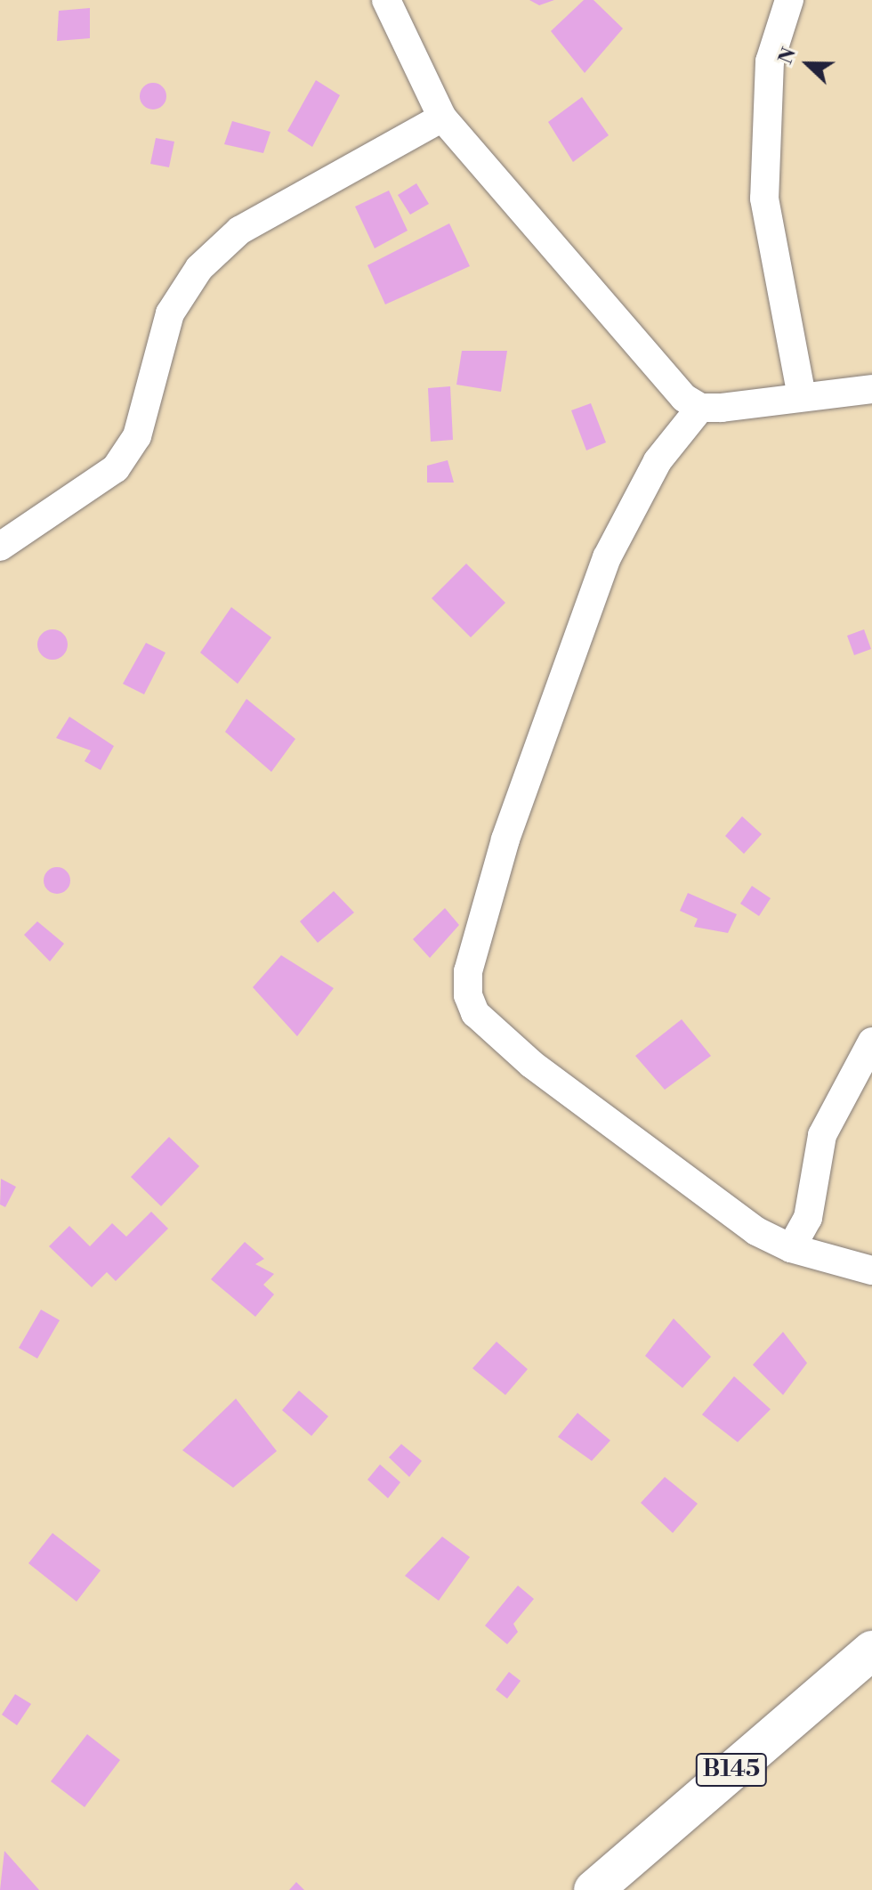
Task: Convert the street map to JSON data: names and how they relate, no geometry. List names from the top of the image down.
{
  "streets": {
    "main road": ["B145"]
  },
  "north": "left"
}
